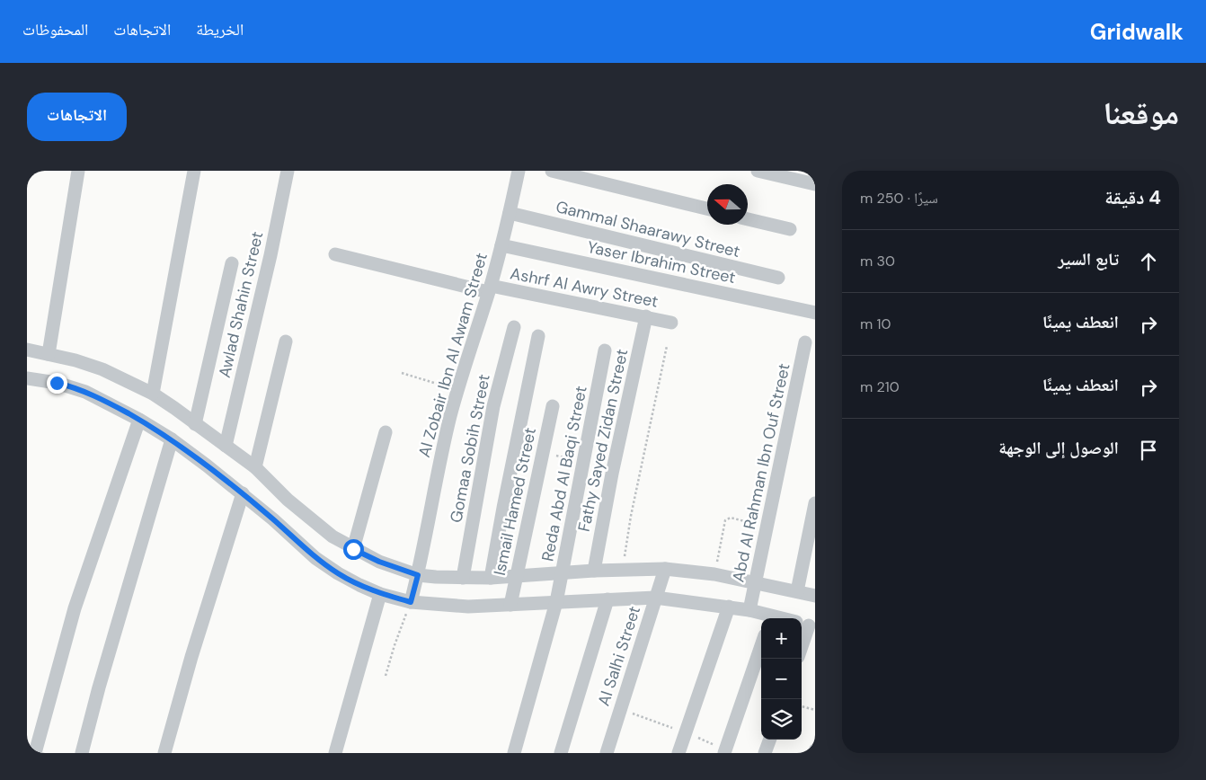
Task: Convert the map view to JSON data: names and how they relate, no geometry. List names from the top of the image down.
{
  "streets": {
    "street": [
      "Gammal Shaarawy Street",
      "Yaser Ibrahim Street",
      "Ashrf Al Awry Street",
      "Awlad Shahin Street",
      "Al Zobair Ibn Al Awam Street",
      "Fathy Sayed Zidan Street",
      "Gomaa Sobih Street",
      "Abd Al Rahman Ibn Ouf Street",
      "Reda Abd Al Baqi Street",
      "Ismail Hamed Street",
      "Al Salhi Street"
    ]
  },
  "crossings": [
    ["Gammal Shaarawy Street", "Al Zobair Ibn Al Awam Street"],
    ["Yaser Ibrahim Street", "Al Zobair Ibn Al Awam Street"],
    ["Ashrf Al Awry Street", "Al Zobair Ibn Al Awam Street"],
    ["Ashrf Al Awry Street", "Fathy Sayed Zidan Street"]
  ],
  "north": "left",
  "page": {
    "header": "Gridwalk",
    "nav": ["الخريطة", "الاتجاهات", "المحفوظات"],
    "title": "موقعنا",
    "buttons": "الاتجاهات",
    "heading": ["4 دقيقة", "سيرًا · 250 m"],
    "list": [
      ["تابع السير", "30 m"],
      ["انعطف يمينًا", "10 m"],
      ["انعطف يمينًا", "210 m"],
      "الوصول إلى الوجهة"
    ],
    "map_buttons": ["+", "−"]
  }
}
